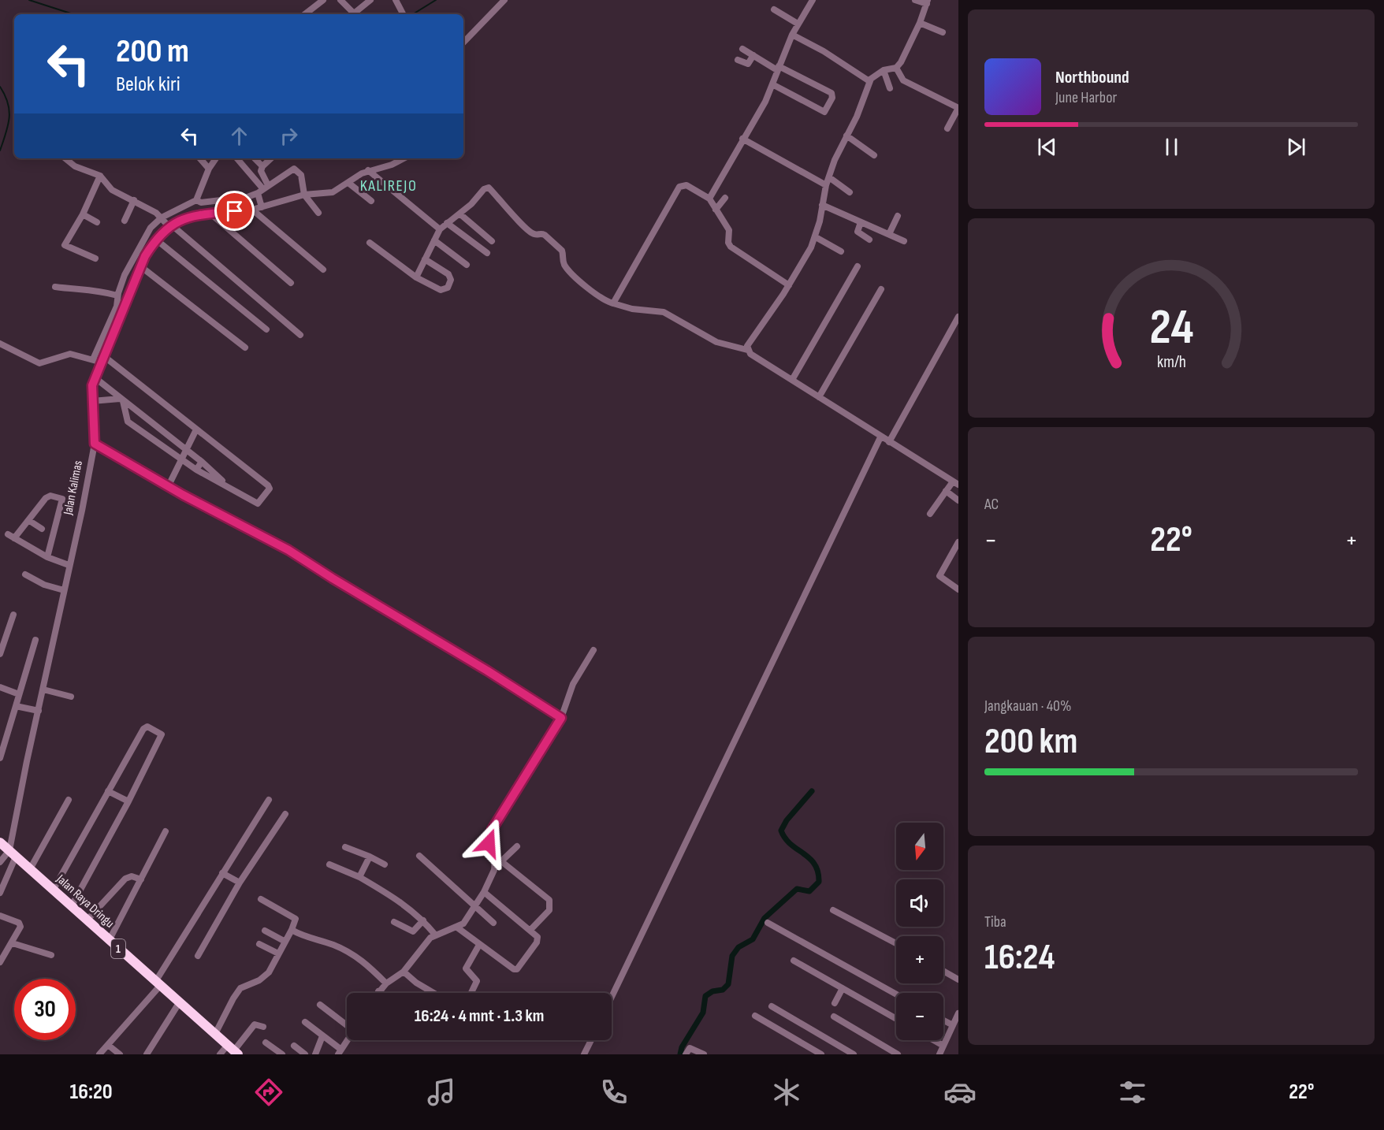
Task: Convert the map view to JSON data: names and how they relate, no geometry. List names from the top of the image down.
{
  "streets": {
    "highway": ["Jalan Raya Dringu", "1"],
    "street": ["Jalan Kalimas"]
  },
  "crossings": [
    ["Jalan Kalimas", "Jalan Raya Dringu"]
  ],
  "districts": ["KALIREJO"],
  "north": "bottom",
  "page": {
    "turn": ["200 m", "Belok kiri"],
    "song": ["Northbound", "June Harbor"],
    "tile": [
      "AC",
      ["Jangkauan · 40%", "200 km"],
      ["Tiba", "16:24"]
    ],
    "heat": ["−", "22°", "+"],
    "map_buttons": ["+", "−"],
    "limit": "30",
    "trip": "16:24 · 4 mnt · 1.3 km",
    "tabs": ["16:20", "22°"],
    "gauge": ["24", "km/h"]
  }
}
